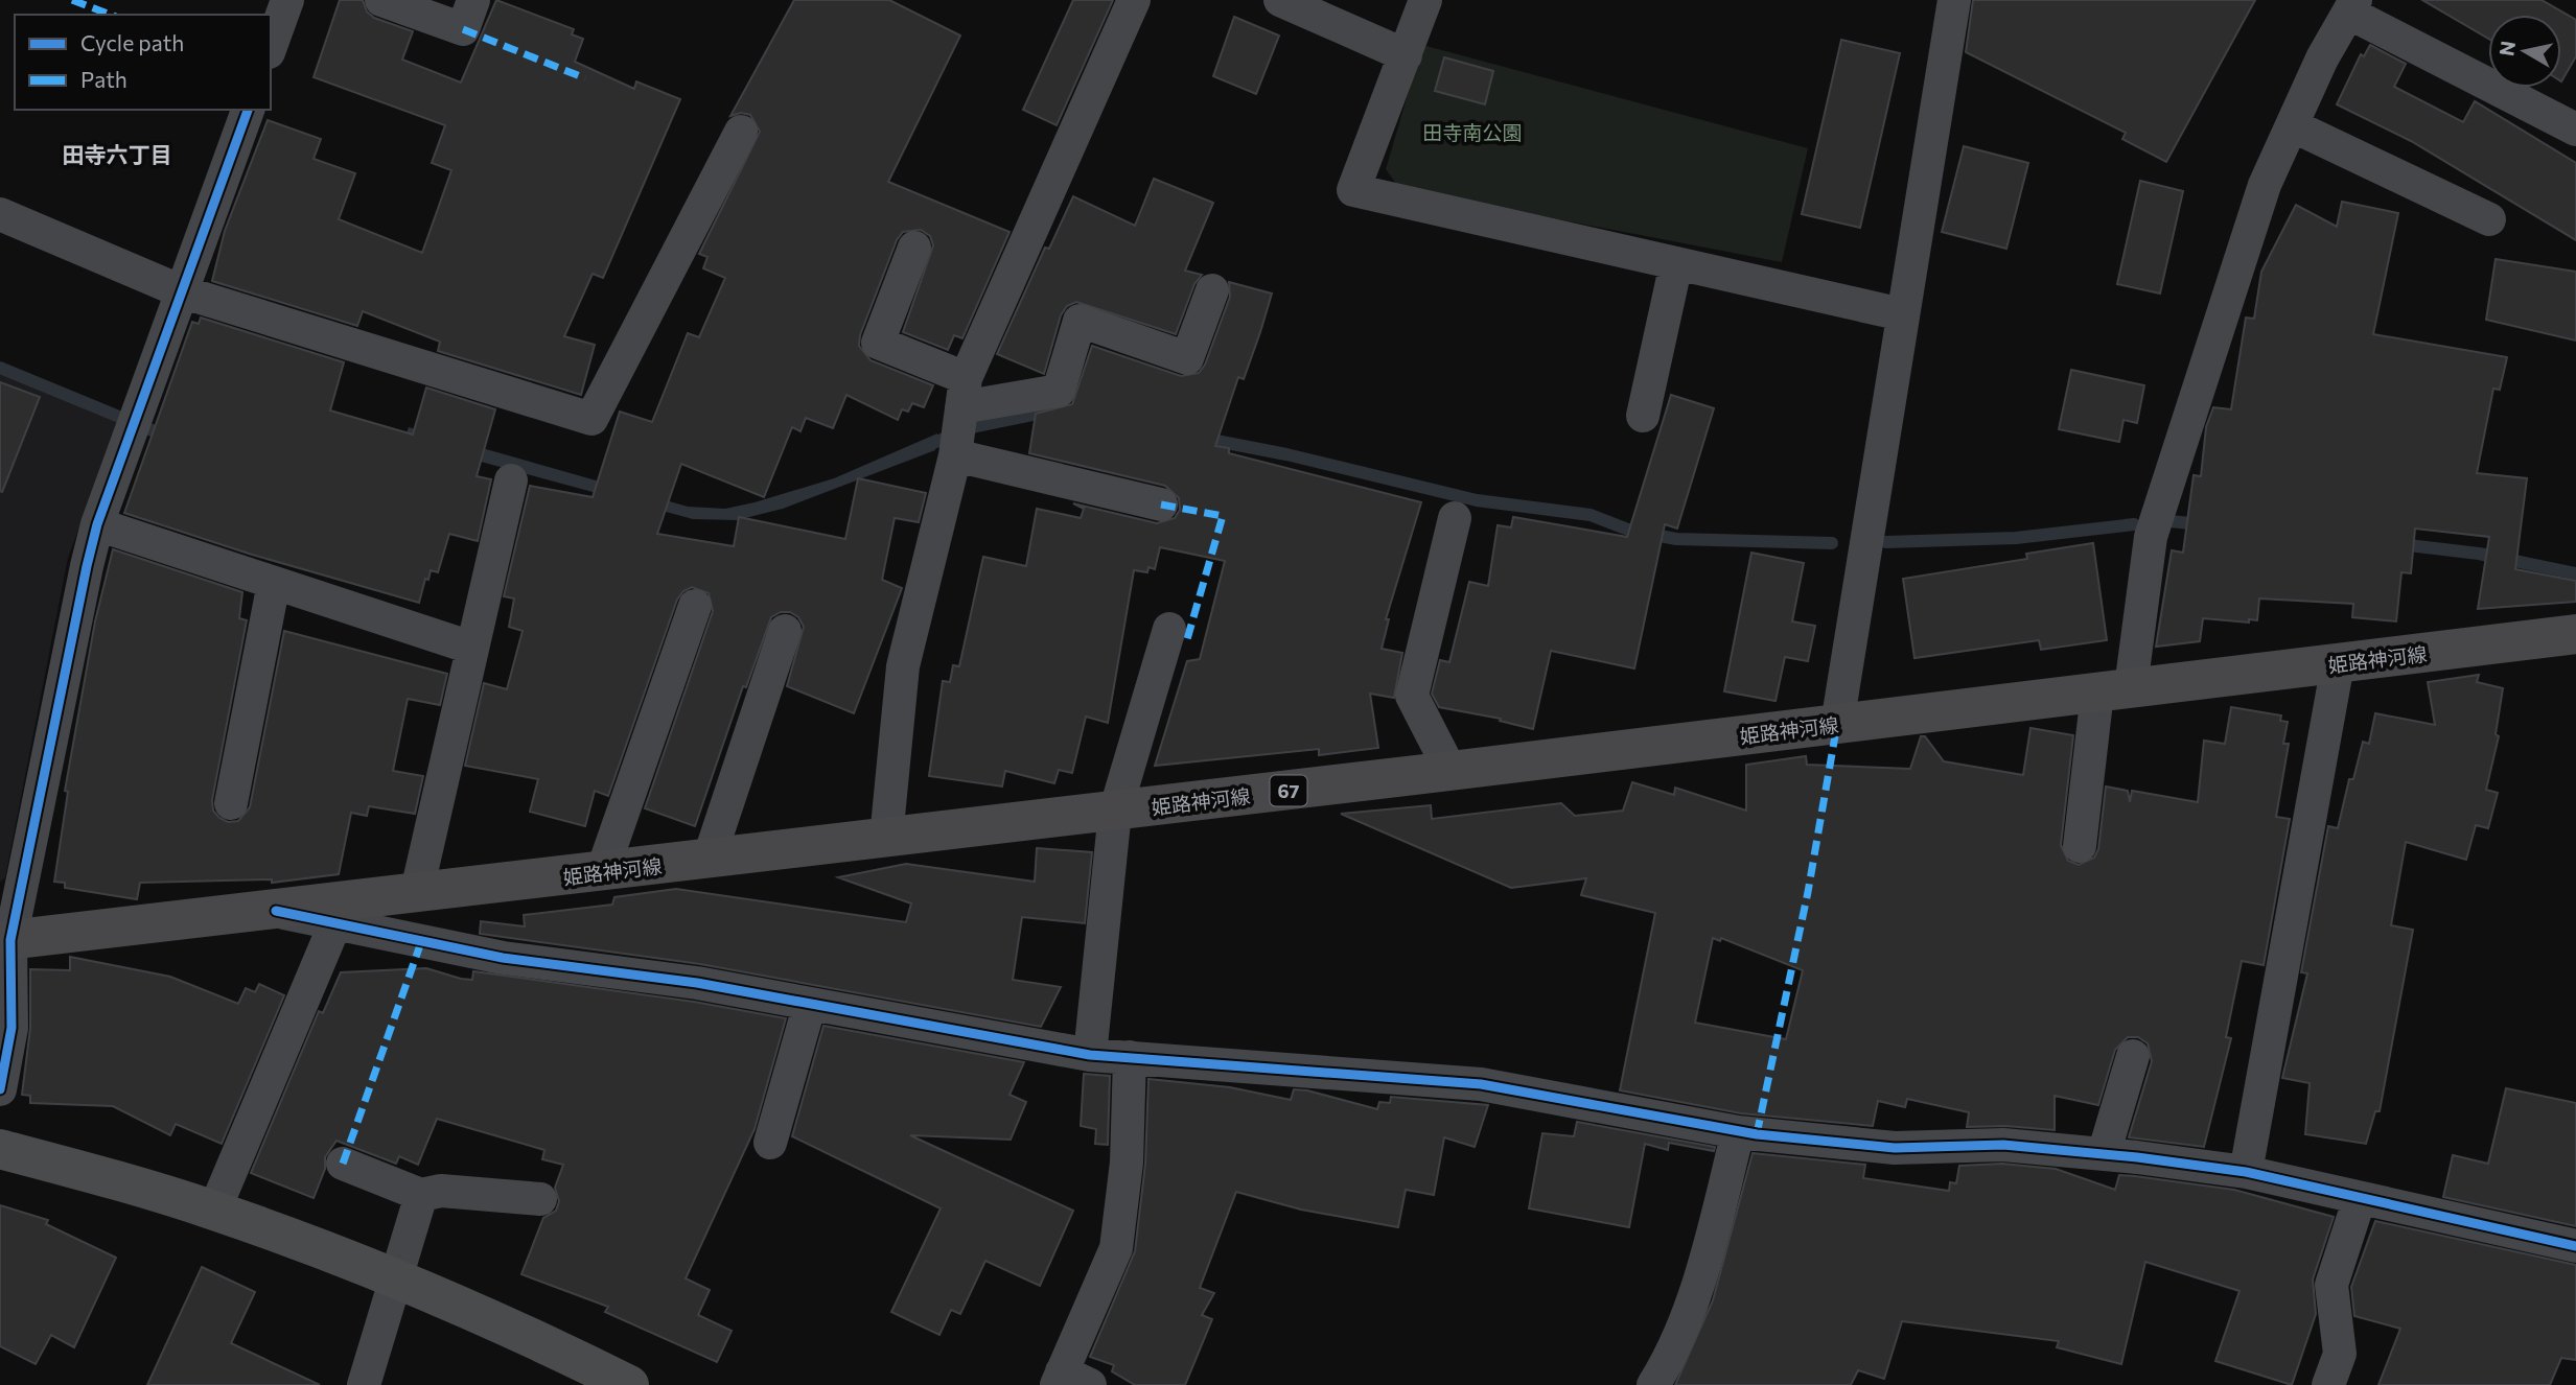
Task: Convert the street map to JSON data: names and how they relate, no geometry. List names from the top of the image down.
{
  "streets": {
    "main road": ["姫路神河線", "67"]
  },
  "districts": ["田寺六丁目"],
  "parks": ["田寺南公園"],
  "legend": ["Cycle path", "Path"],
  "north": "left"
}
